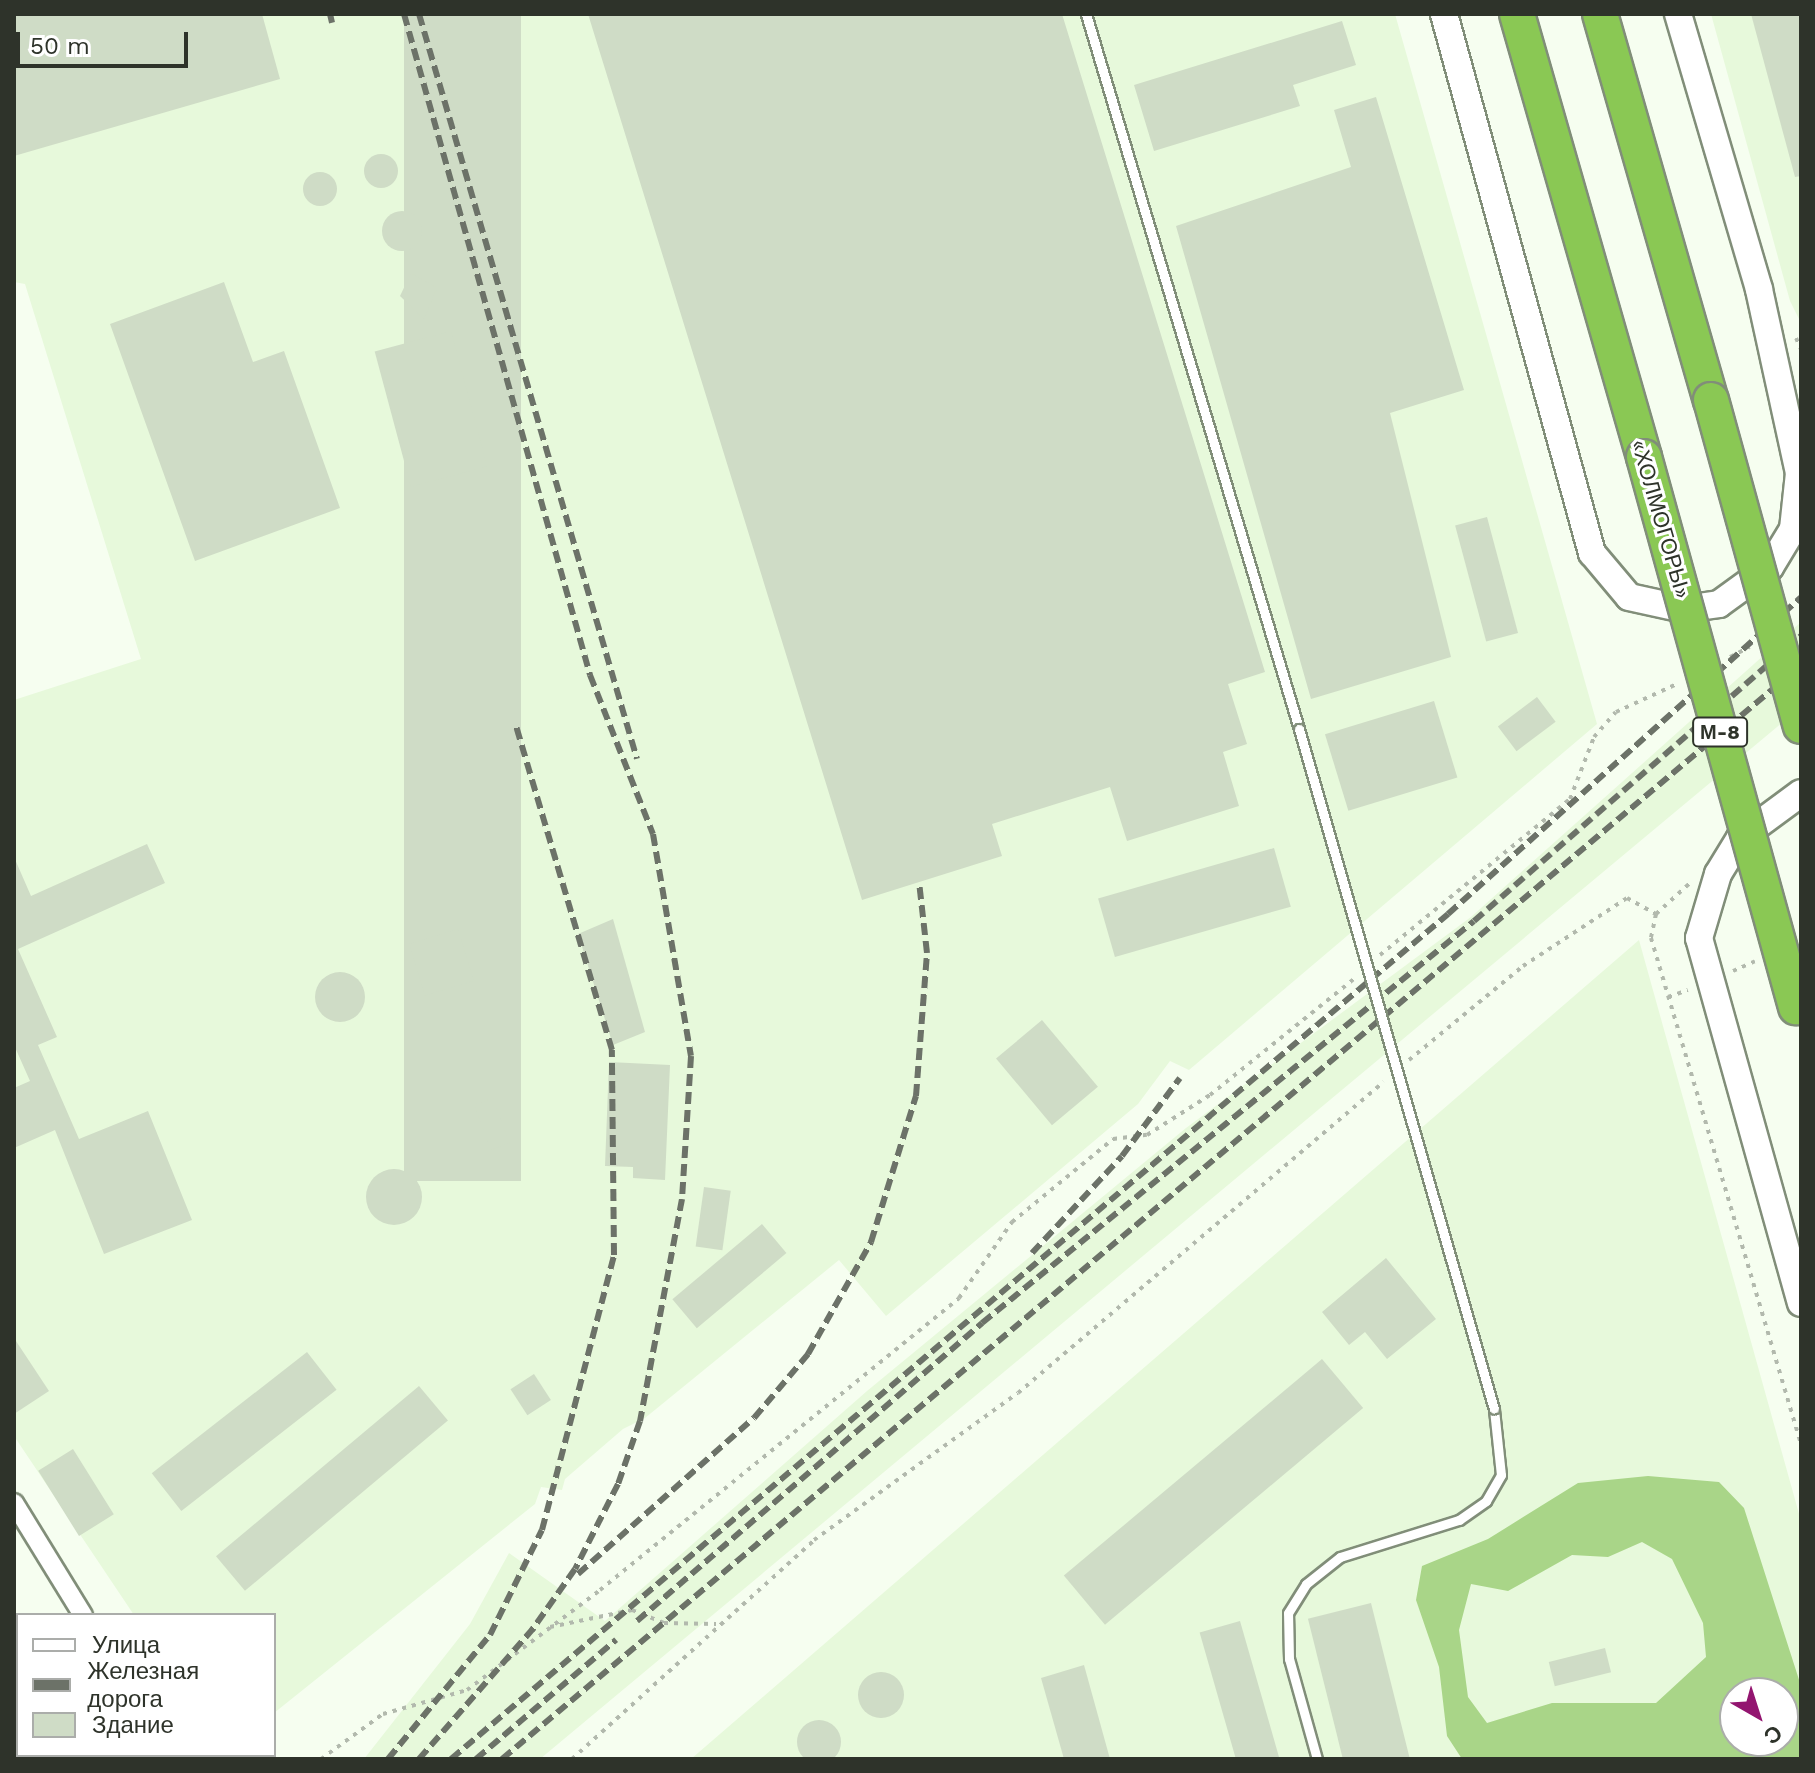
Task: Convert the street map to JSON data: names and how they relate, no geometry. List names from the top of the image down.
{
  "streets": {
    "highway": ["«ХОЛМОГОРЫ»", "М-8"]
  },
  "legend": ["Улица", "Железная дорога", "Здание"],
  "scale_bar": "50 m",
  "north": "bottom right"
}
